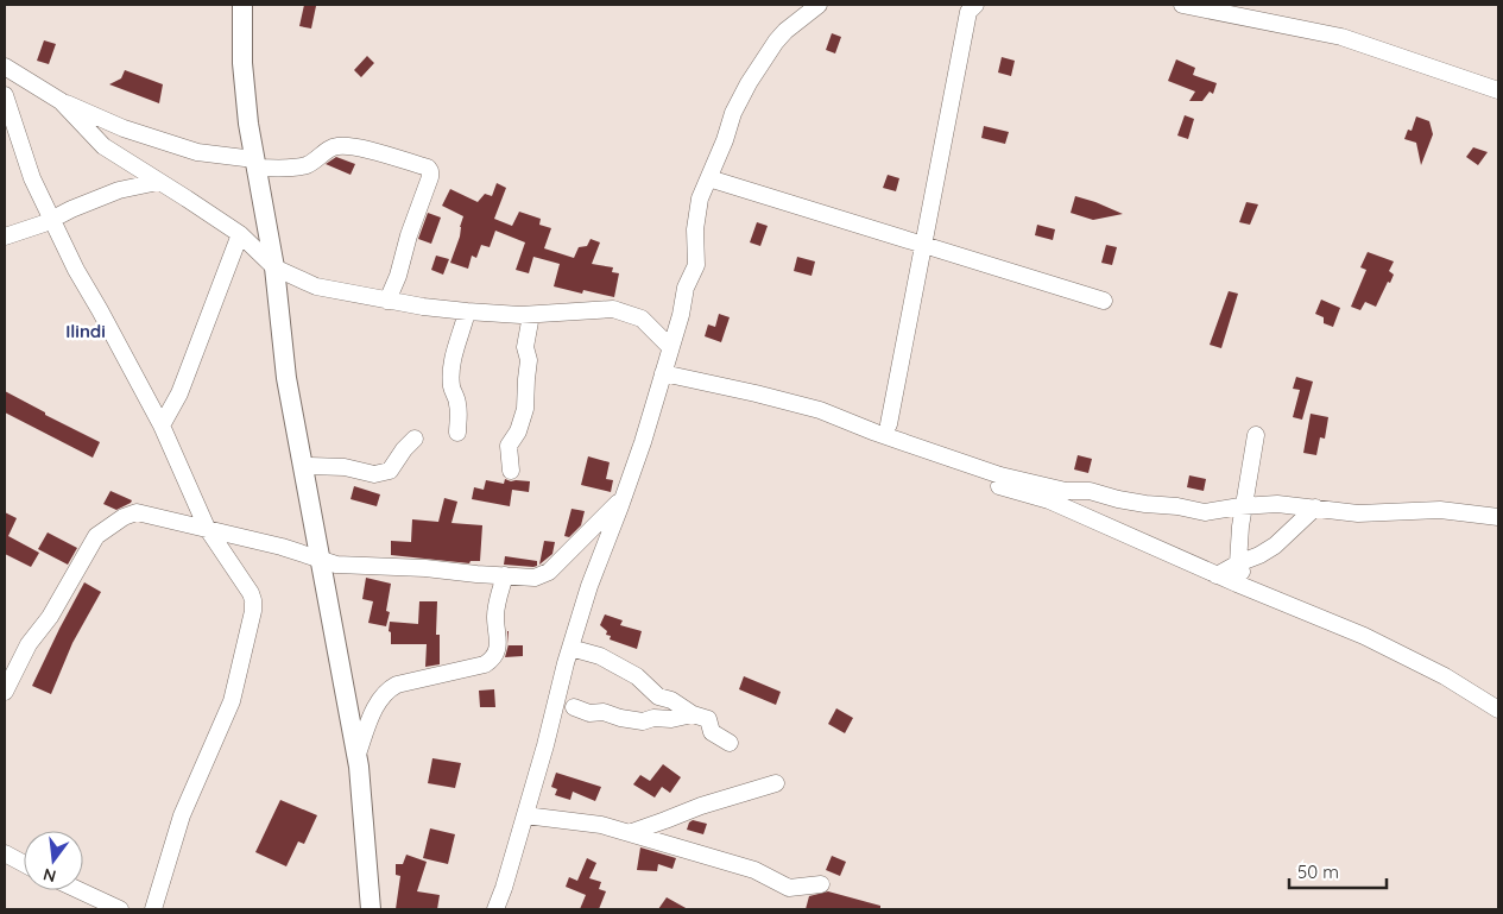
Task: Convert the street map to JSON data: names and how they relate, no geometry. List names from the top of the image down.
{
  "districts": ["Ilindi"],
  "scale_bar": "50 m",
  "north": "bottom"
}
